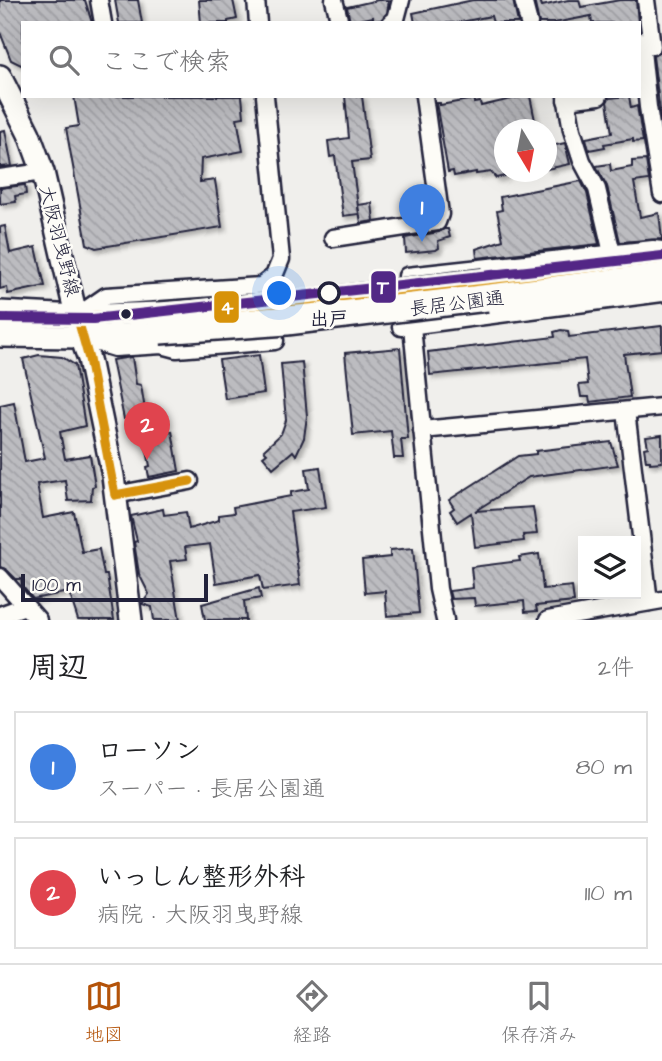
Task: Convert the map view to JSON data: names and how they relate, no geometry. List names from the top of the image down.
{
  "streets": {
    "main road": ["大阪羽曳野線", "長居公園通"]
  },
  "crossings": [
    ["大阪羽曳野線", "長居公園通"]
  ],
  "places": ["出戸"],
  "lines": ["transit line T", "transit line 4"],
  "scale_bar": "100 m",
  "north": "bottom",
  "page": {
    "search": "ここで検索",
    "pins": ["1", "2"],
    "scale": "100 m",
    "heading": ["周辺", "2件"],
    "list": [
      {
        "mark": "1",
        "name": "ローソン",
        "note": "スーパー · 長居公園通",
        "value": "80 m"
      },
      {
        "mark": "2",
        "name": "いっしん整形外科",
        "note": "病院 · 大阪羽曳野線",
        "value": "110 m"
      }
    ],
    "nav": ["地図", "経路", "保存済み"]
  }
}
